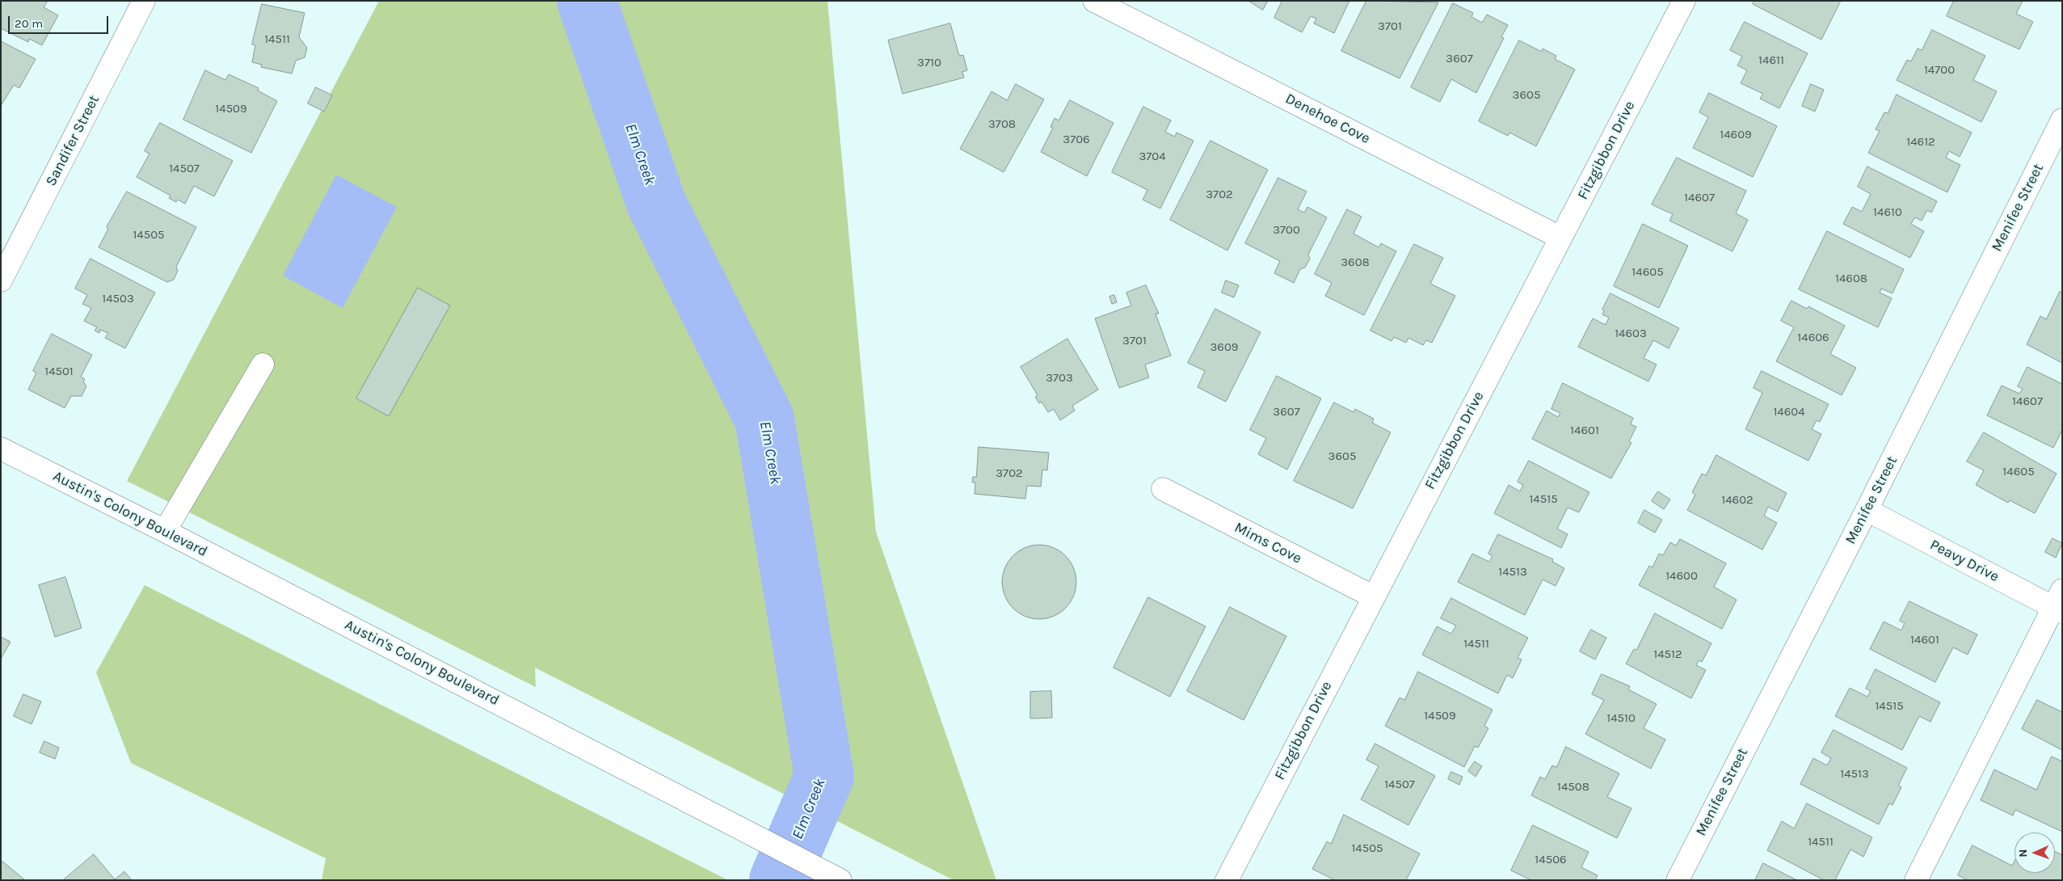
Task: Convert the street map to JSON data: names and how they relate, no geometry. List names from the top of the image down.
{
  "streets": {
    "street": [
      "Denehoe Cove",
      "Sandifer Street",
      "Fitzgibbon Drive",
      "Menifee Street",
      "Austin's Colony Boulevard",
      "Mims Cove",
      "Peavy Drive"
    ]
  },
  "crossings": [
    ["Denehoe Cove", "Fitzgibbon Drive"],
    ["Fitzgibbon Drive", "Mims Cove"],
    ["Menifee Street", "Peavy Drive"]
  ],
  "water": ["Elm Creek"],
  "house_numbers": [
    "3701",
    "14511",
    "3607",
    "14611",
    "3710",
    "14700",
    "3605",
    "14509",
    "3708",
    "14609",
    "3706",
    "14612",
    "3704",
    "14507",
    "3702",
    "14607",
    "14610",
    "3700",
    "14505",
    "3608",
    "14605",
    "14608",
    "14503",
    "14603",
    "14606",
    "3701",
    "3609",
    "14501",
    "3703",
    "14607",
    "3607",
    "14604",
    "14601",
    "3605",
    "14605",
    "3702",
    "14515",
    "14602",
    "14513",
    "14600",
    "14601",
    "14511",
    "14512",
    "14515",
    "14509",
    "14510",
    "14513",
    "14507",
    "14508",
    "14511",
    "14505",
    "14506"
  ],
  "scale_bar": "20 m",
  "north": "left"
}
